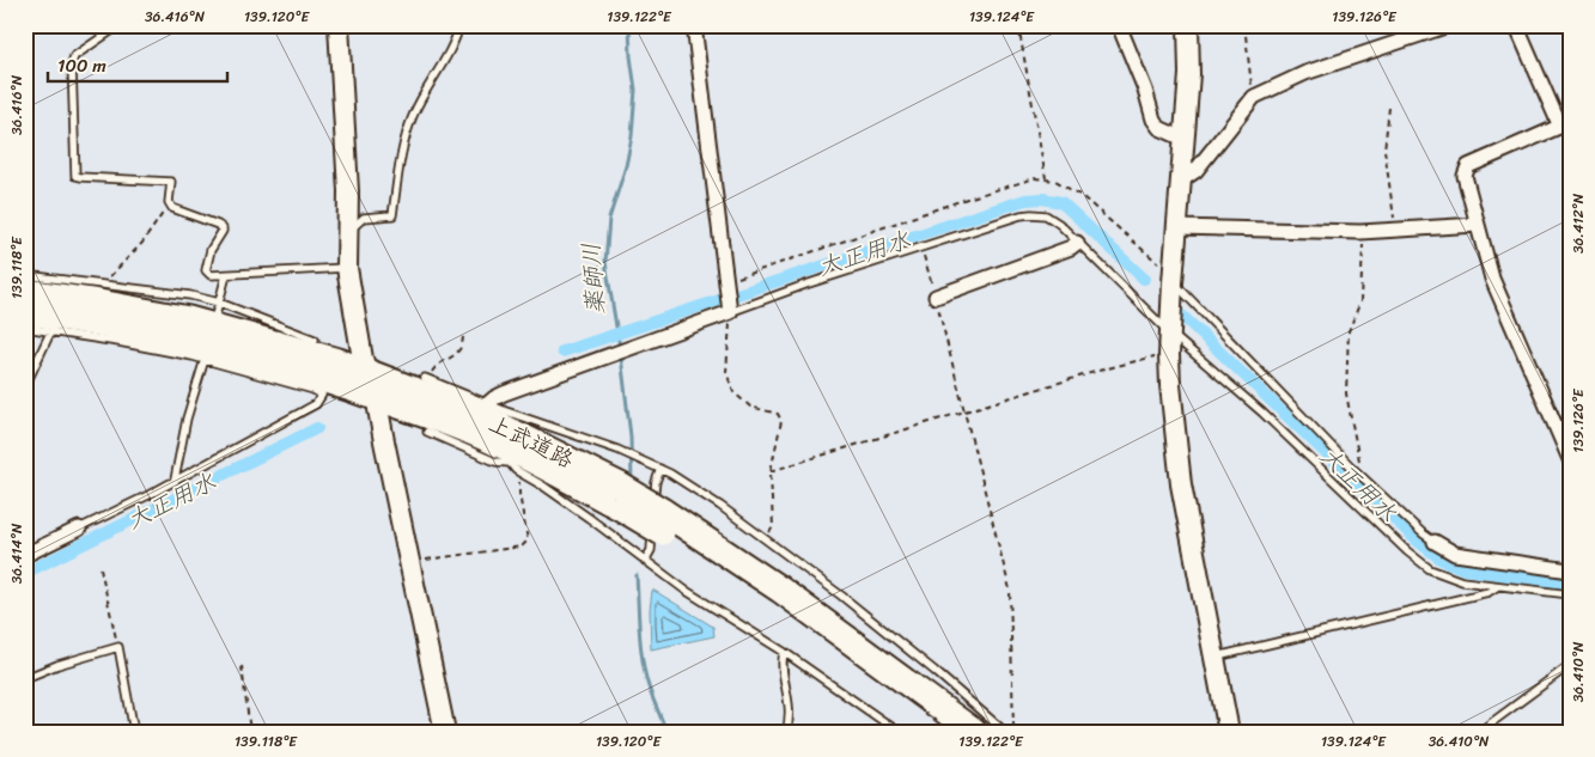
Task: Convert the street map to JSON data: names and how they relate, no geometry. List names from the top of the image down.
{
  "streets": {
    "highway": ["上武道路"]
  },
  "water": ["大正用水", "薬師川"],
  "scale_bar": "100 m",
  "coordinates": [
    "36.416°N",
    "139.120°E",
    "139.122°E",
    "139.124°E",
    "139.126°E",
    "36.412°N",
    "139.118°E",
    "36.414°N",
    "36.410°N"
  ]
}
